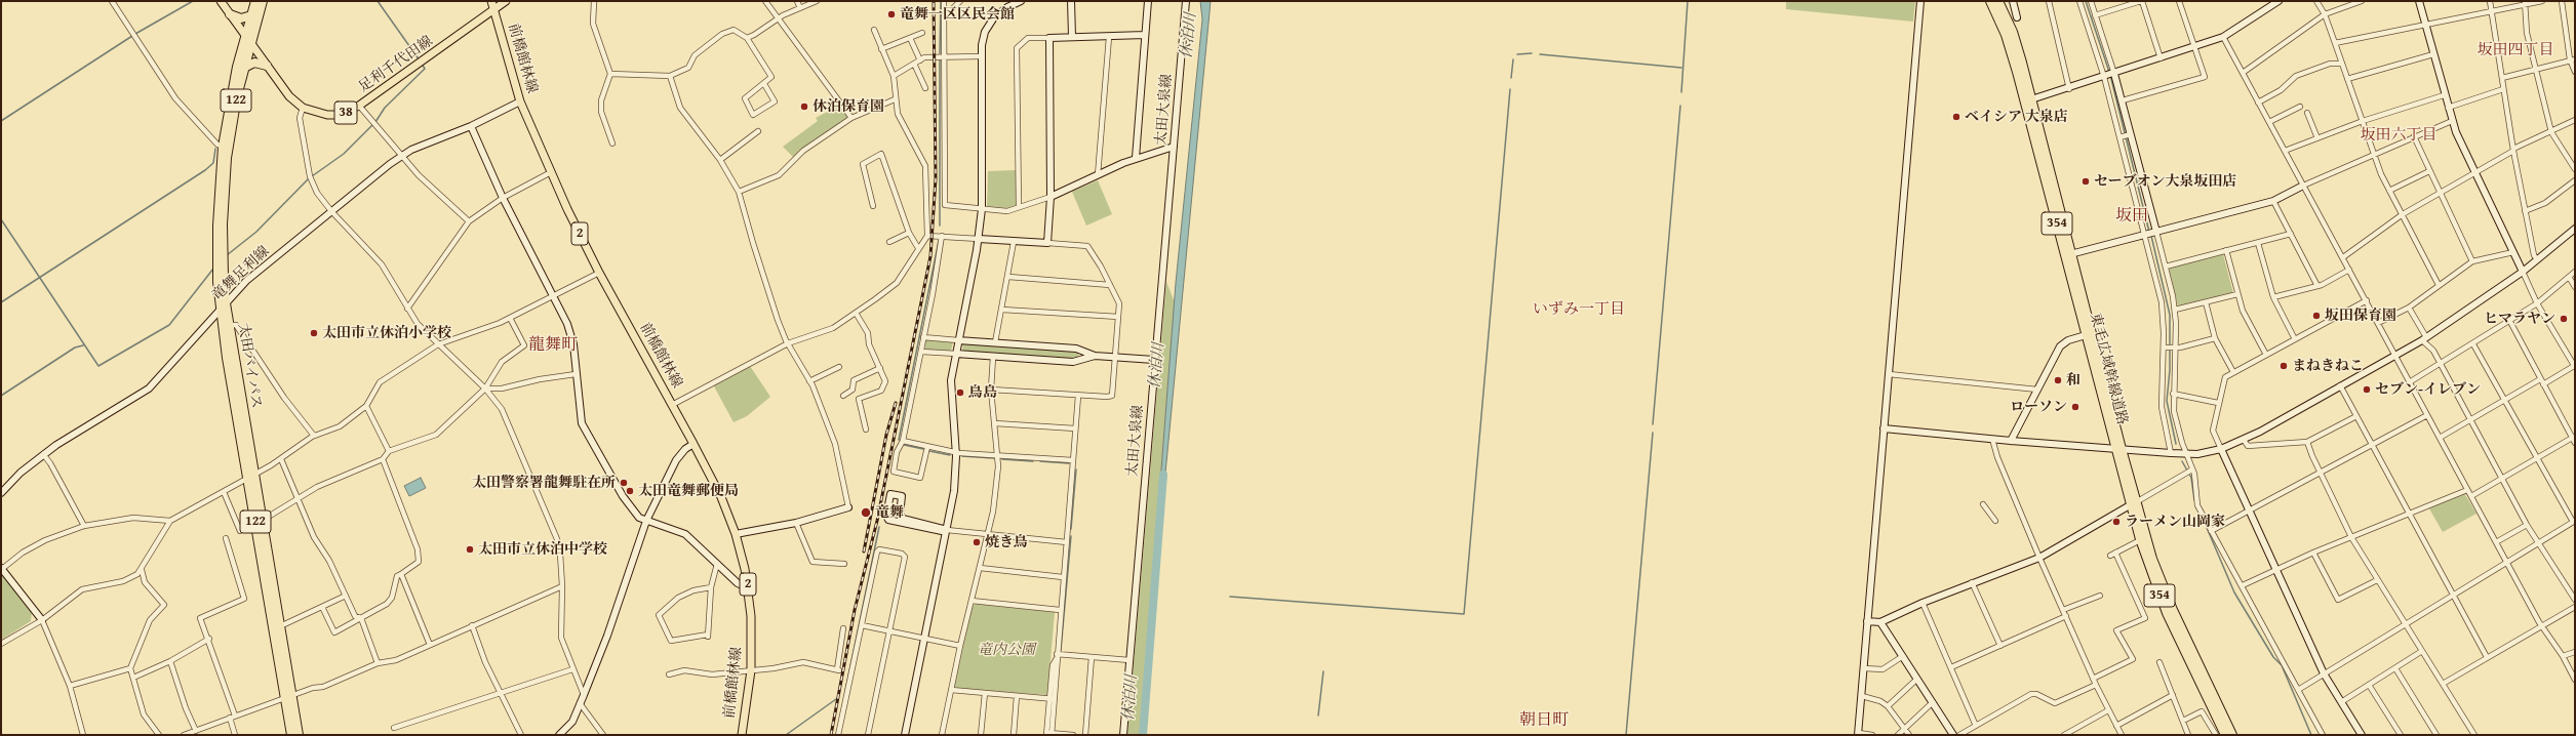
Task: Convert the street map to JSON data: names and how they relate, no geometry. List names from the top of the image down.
{
  "streets": {
    "highway": [
      "122",
      "354",
      "太田バイパス",
      "東毛広域幹線道路"
    ],
    "main road": [
      "前橋館林線",
      "足利千代田線",
      "38",
      "2"
    ],
    "street": ["太田大泉線", "竜舞足利線"]
  },
  "crossings": [
    ["前橋館林線", "足利千代田線"],
    ["前橋館林線", "竜舞足利線"],
    ["足利千代田線", "太田バイパス"],
    ["竜舞足利線", "太田バイパス"]
  ],
  "districts": [
    "坂田四丁目",
    "坂田六丁目",
    "坂田",
    "いずみ一丁目",
    "龍舞町",
    "朝日町"
  ],
  "water": ["休泊川"],
  "parks": ["竜内公園"],
  "places": [
    "竜舞一区区民会館",
    "休泊保育園",
    "ベイシア 大泉店",
    "セーブオン大泉坂田店",
    "坂田保育園",
    "ヒマラヤン",
    "太田市立休泊小学校",
    "まねきねこ",
    "和",
    "セブン-イレブン",
    "鳥島",
    "ローソン",
    "太田警察署龍舞駐在所",
    "太田竜舞郵便局",
    "竜舞",
    "ラーメン山岡家",
    "焼き鳥",
    "太田市立休泊中学校"
  ]
}
